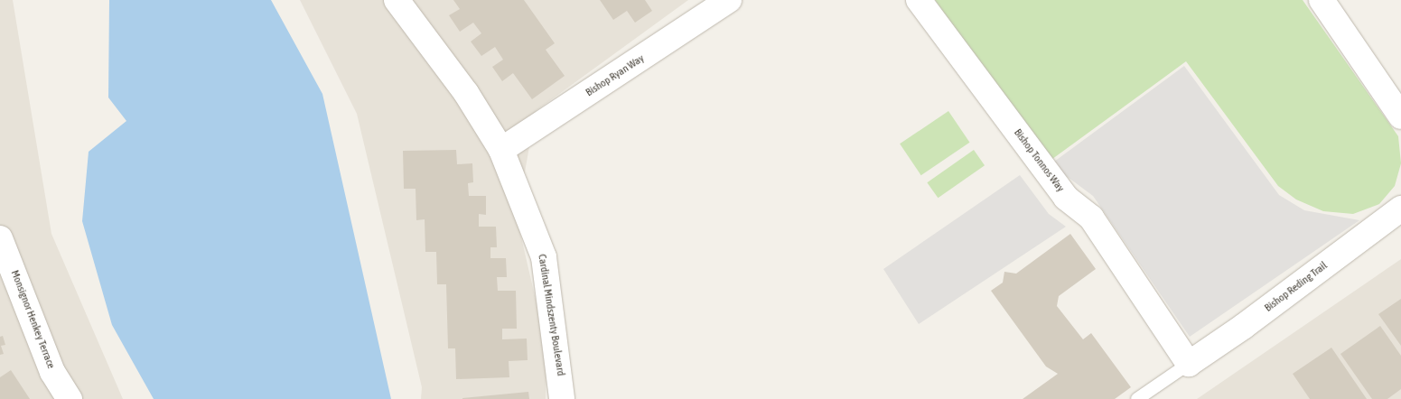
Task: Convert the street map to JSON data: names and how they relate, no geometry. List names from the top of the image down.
{
  "streets": {
    "street": [
      "Bishop Ryan Way",
      "Bishop Tonnos Way",
      "Bishop Reding Trail",
      "Cardinal Mindszenty Boulevard",
      "Monsignor Henkey Terrace"
    ]
  },
  "crossings": [
    ["Bishop Ryan Way", "Cardinal Mindszenty Boulevard"],
    ["Bishop Tonnos Way", "Bishop Reding Trail"]
  ]
}
